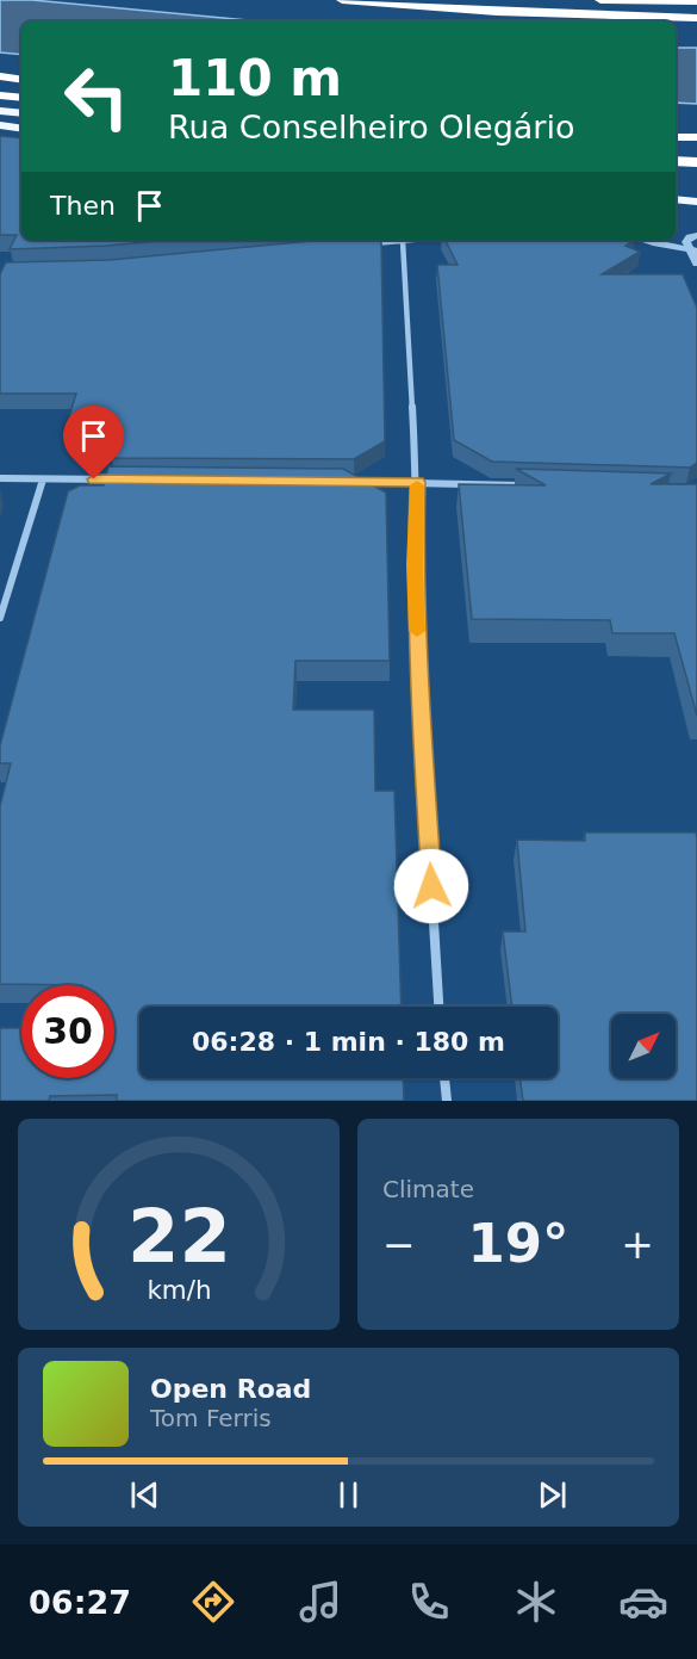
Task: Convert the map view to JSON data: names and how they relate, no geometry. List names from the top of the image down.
{
  "north": "top right",
  "page": {
    "turn": ["110 m", "Rua Conselheiro Olegário"],
    "then": "Then",
    "limit": "30",
    "trip": "06:28 · 1 min · 180 m",
    "tile": "Climate",
    "heat": ["−", "19°", "+"],
    "song": ["Open Road", "Tom Ferris"],
    "tabs": "06:27",
    "gauge": ["22", "km/h"]
  }
}
